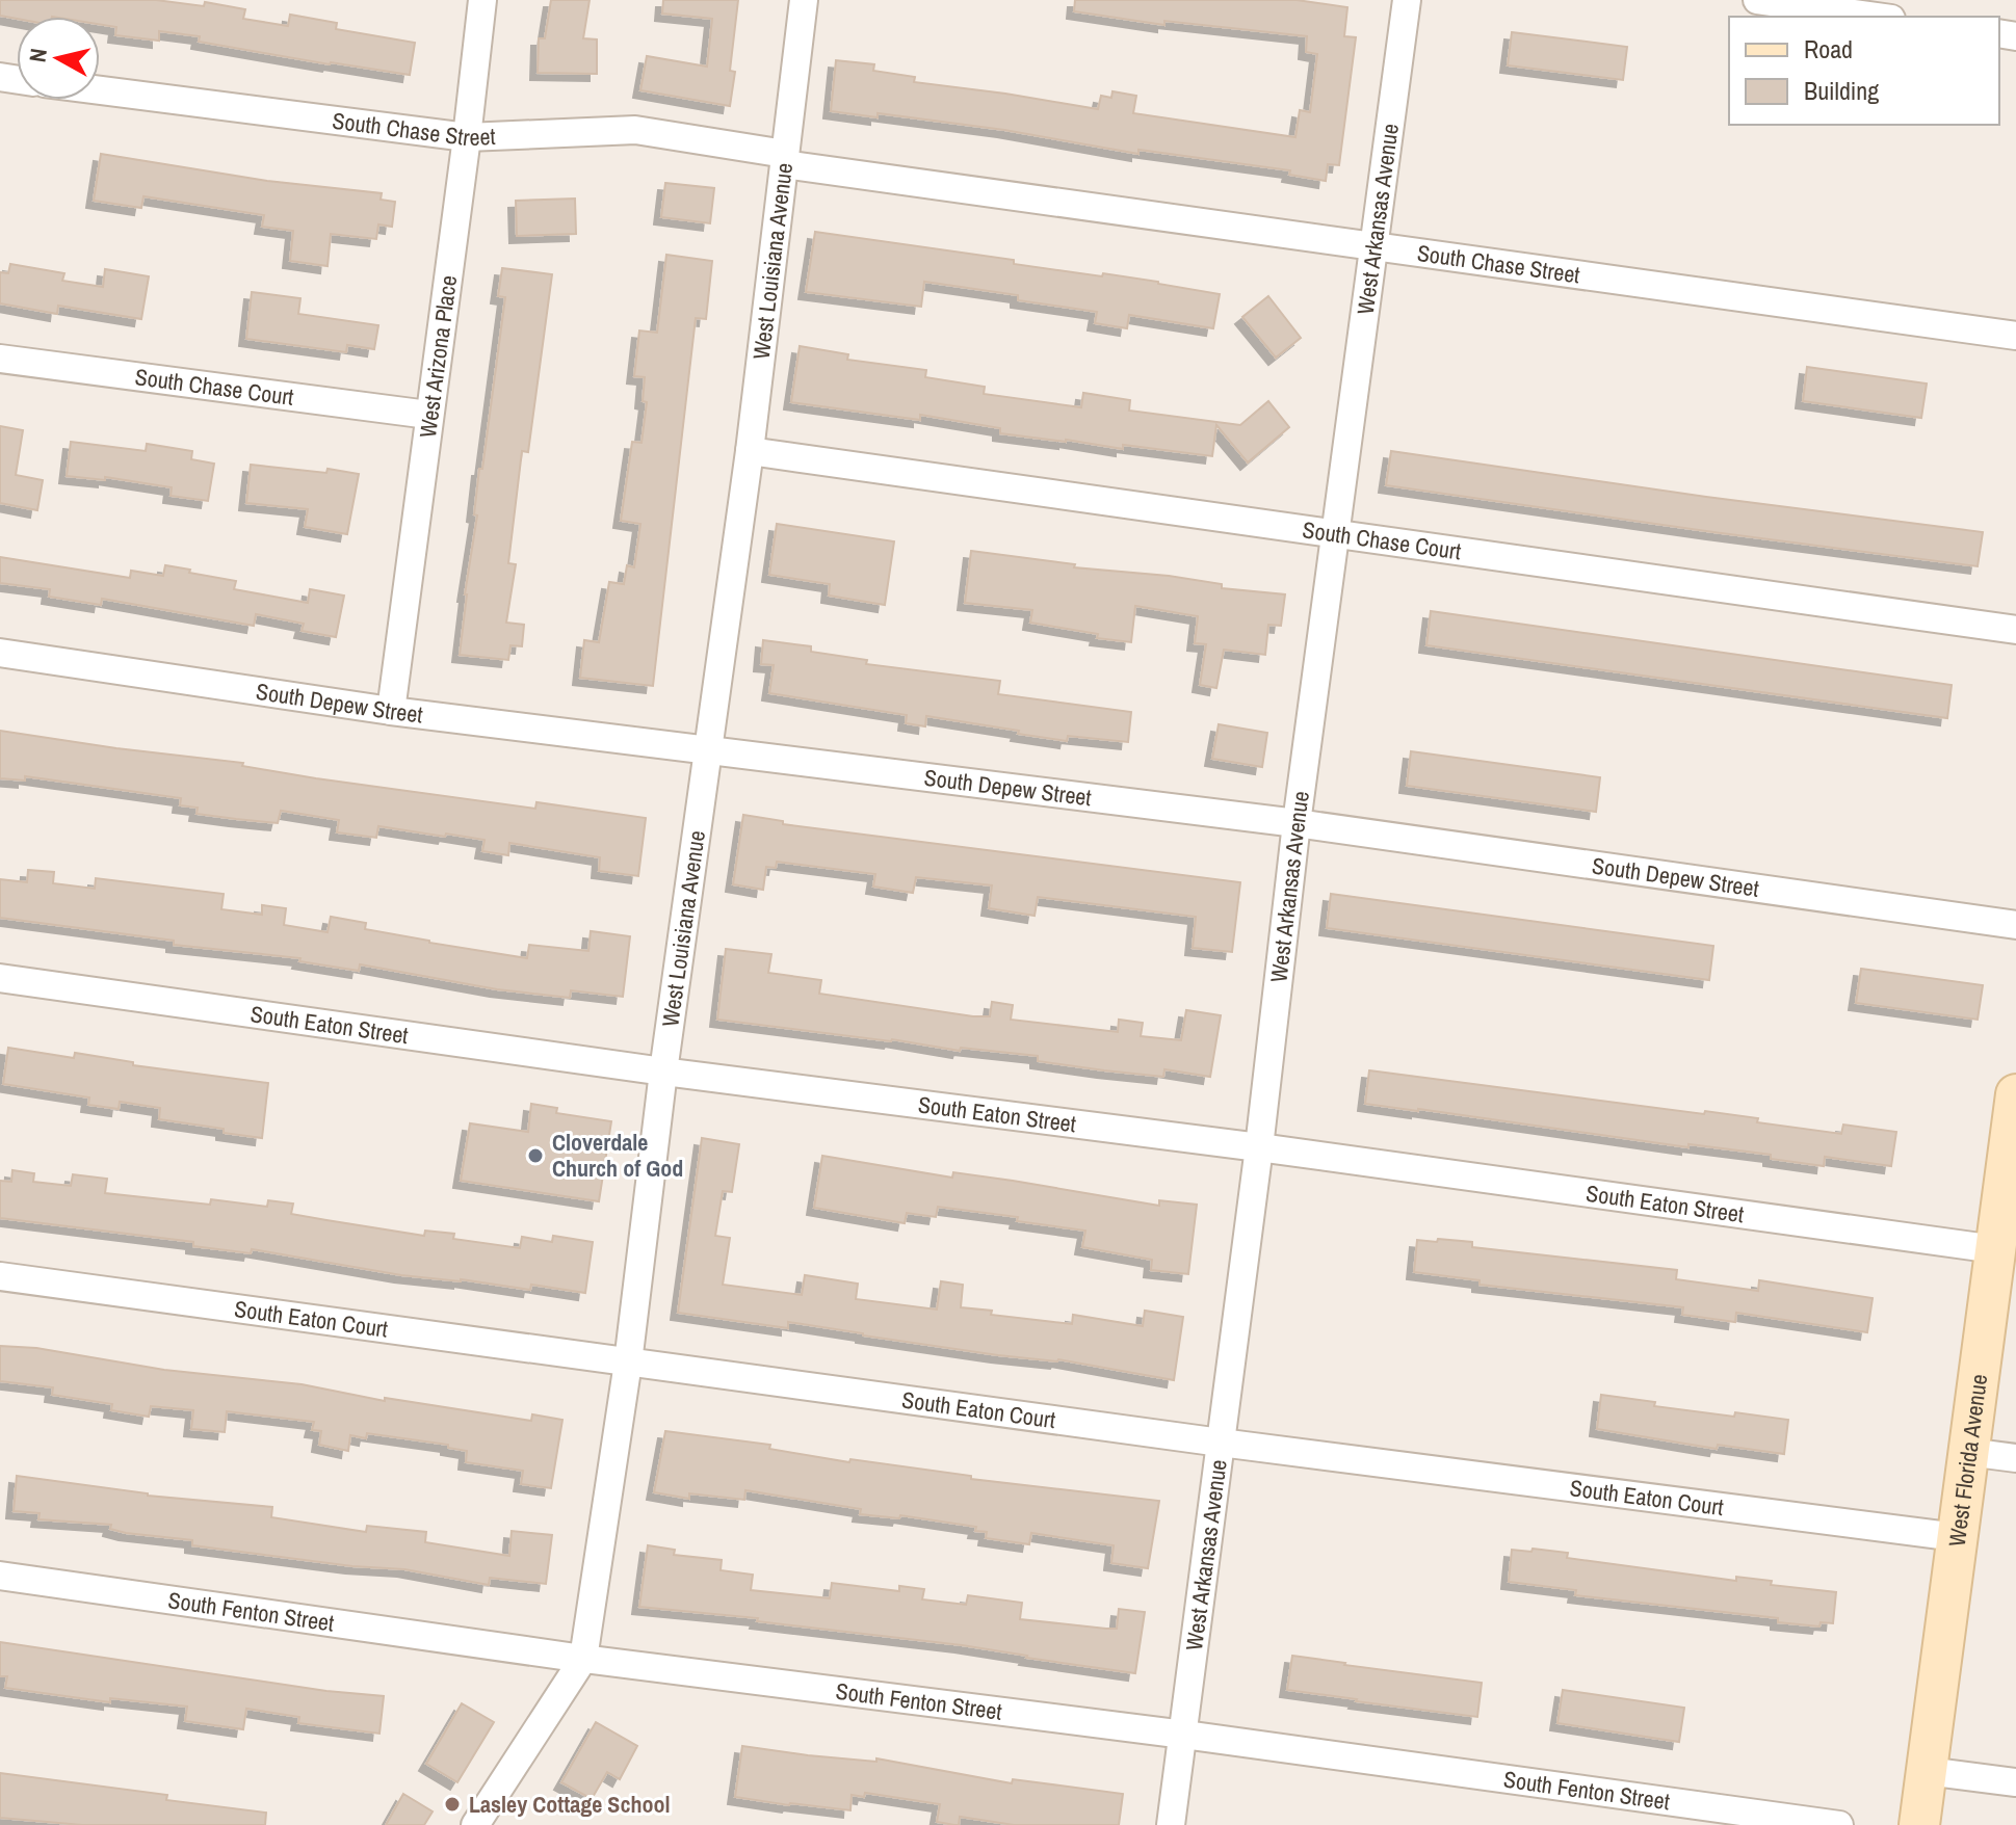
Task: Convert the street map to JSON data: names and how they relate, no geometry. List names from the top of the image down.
{
  "streets": {
    "street": [
      "South Chase Street",
      "West Arkansas Avenue",
      "West Louisiana Avenue",
      "West Arizona Place",
      "South Chase Court",
      "South Depew Street",
      "South Eaton Street",
      "South Eaton Court",
      "West Florida Avenue",
      "South Fenton Street"
    ]
  },
  "crossings": [
    ["South Chase Street", "West Arkansas Avenue"],
    ["South Chase Street", "West Louisiana Avenue"],
    ["South Chase Street", "West Arizona Place"],
    ["West Arkansas Avenue", "South Chase Court"],
    ["West Arkansas Avenue", "South Depew Street"],
    ["West Arkansas Avenue", "South Eaton Street"],
    ["West Arkansas Avenue", "South Eaton Court"],
    ["West Arkansas Avenue", "South Fenton Street"],
    ["West Louisiana Avenue", "South Chase Court"],
    ["West Louisiana Avenue", "South Depew Street"],
    ["West Louisiana Avenue", "South Eaton Street"],
    ["West Louisiana Avenue", "South Eaton Court"],
    ["West Louisiana Avenue", "South Fenton Street"],
    ["West Arizona Place", "South Chase Court"],
    ["West Arizona Place", "South Depew Street"],
    ["South Eaton Street", "West Florida Avenue"],
    ["South Eaton Court", "West Florida Avenue"]
  ],
  "places": ["Cloverdale Church of God", "Lasley Cottage School"],
  "legend": ["Road", "Building"],
  "north": "left"
}
